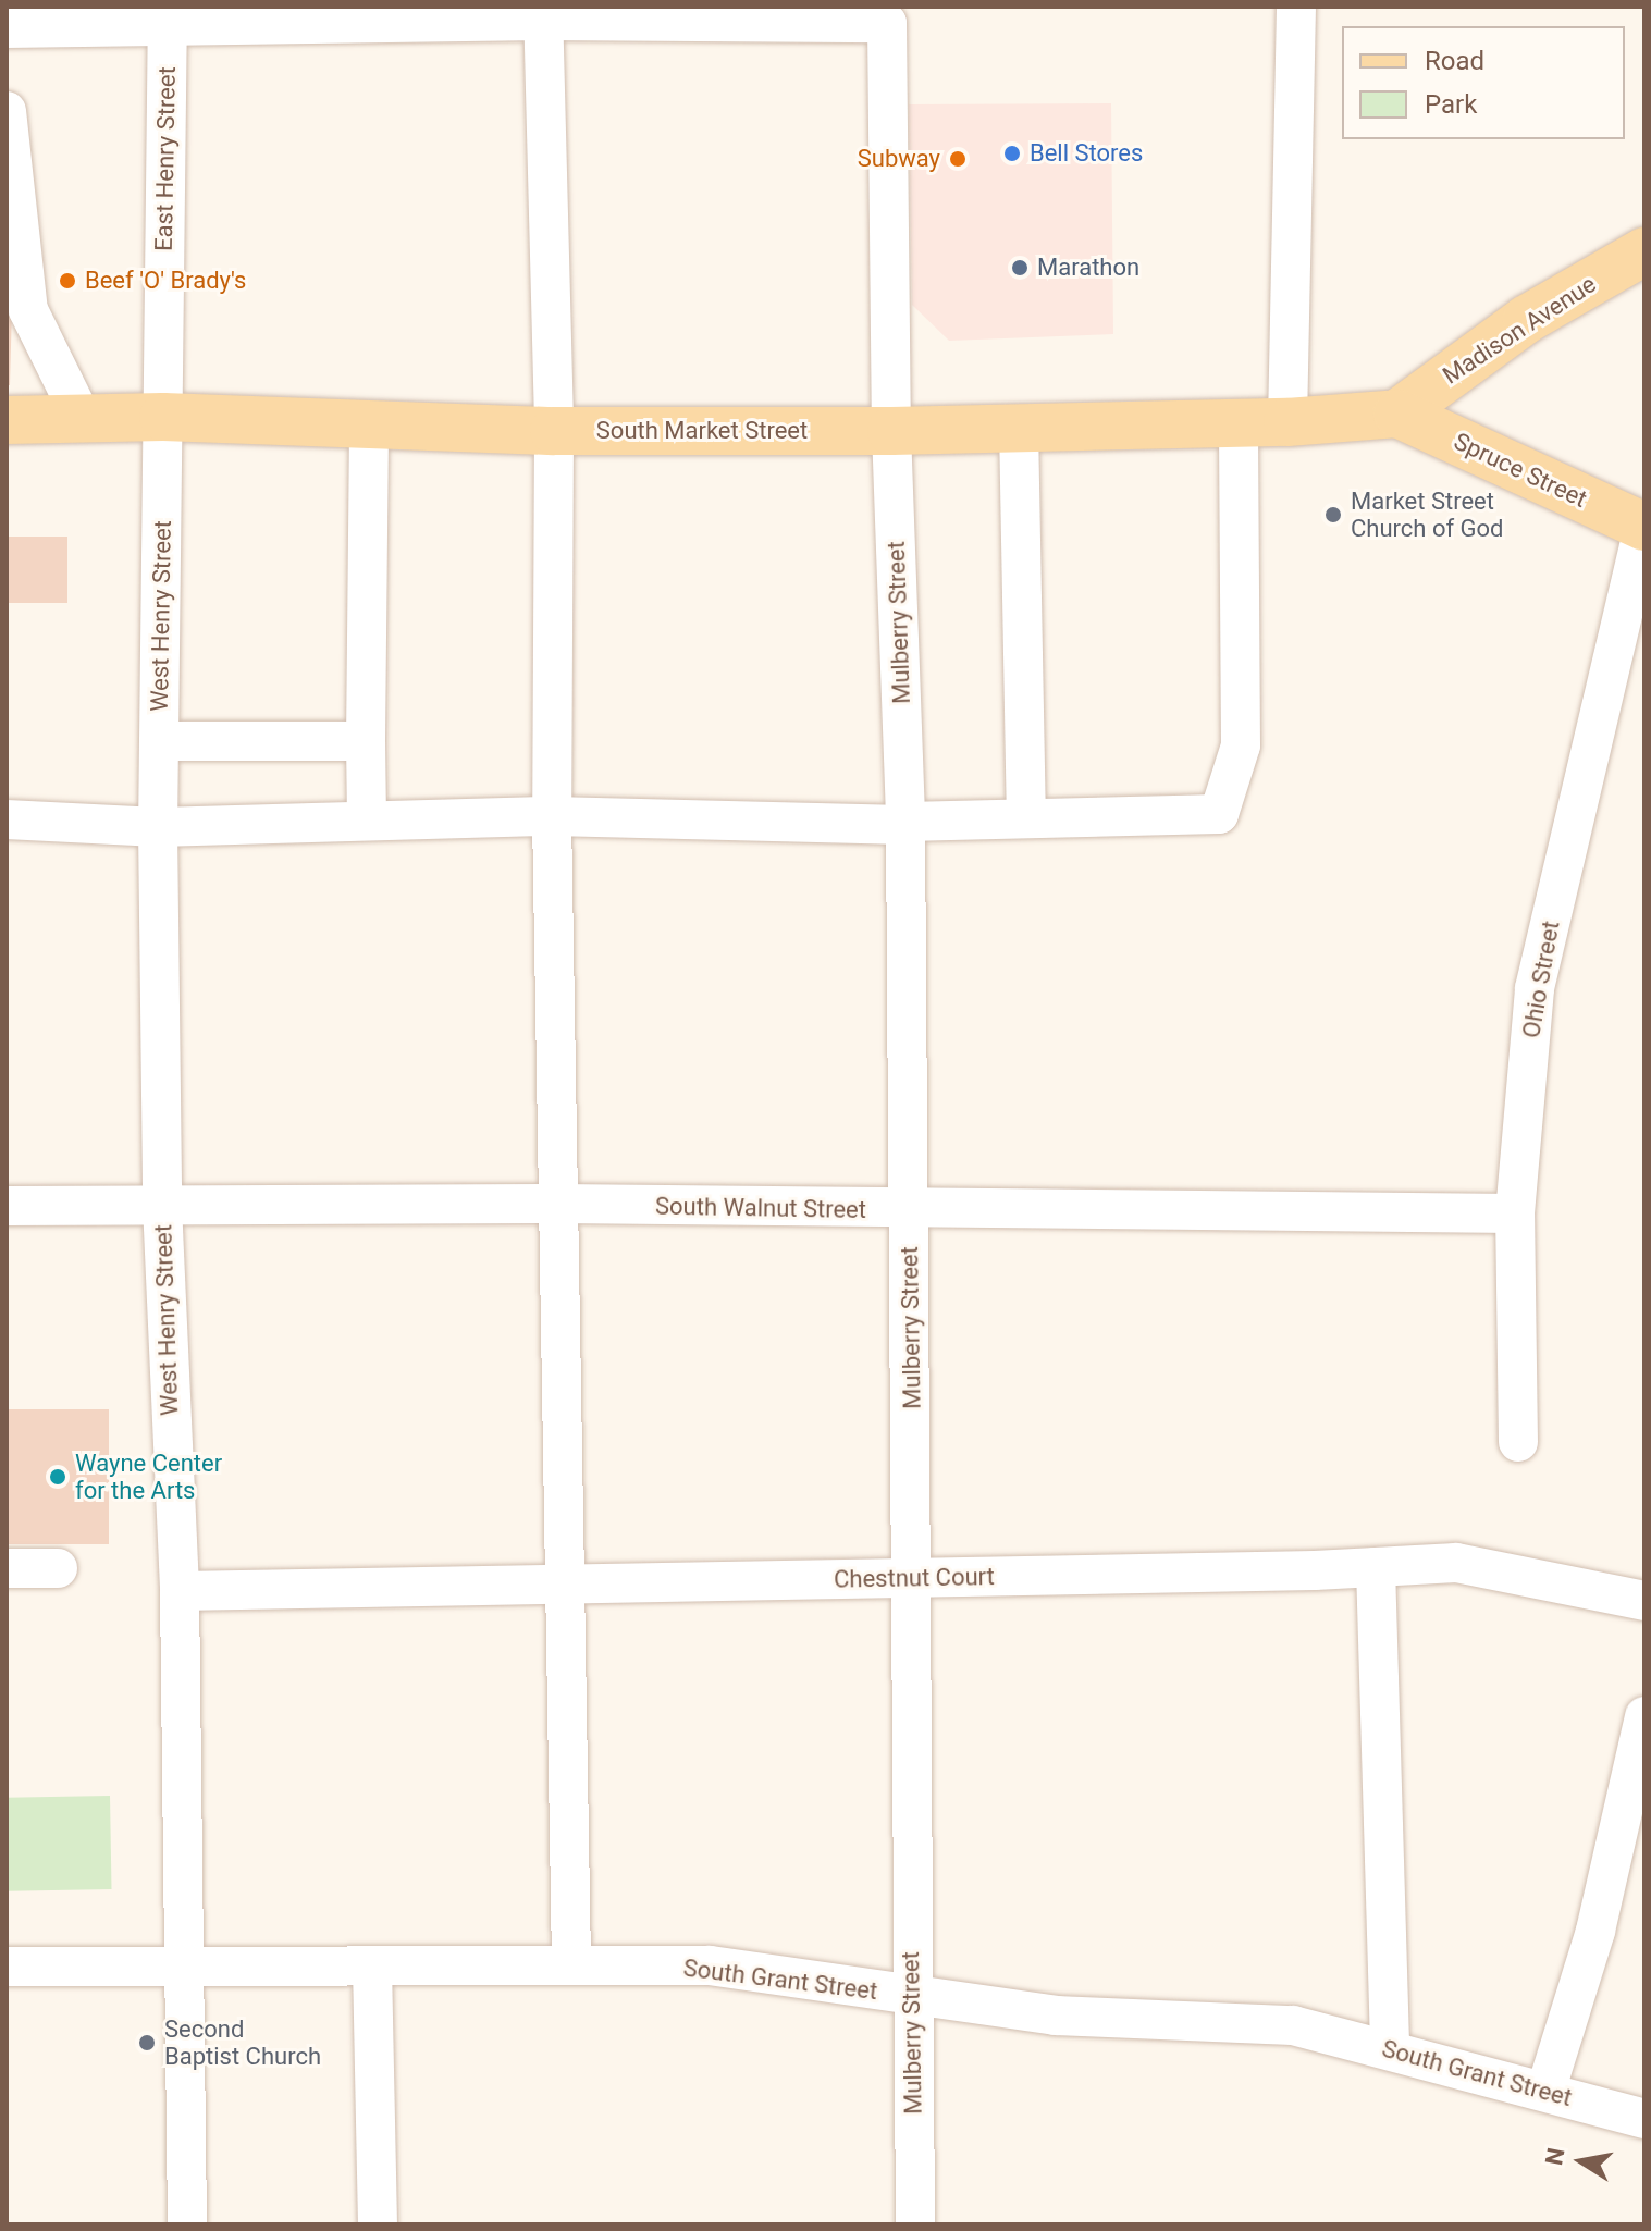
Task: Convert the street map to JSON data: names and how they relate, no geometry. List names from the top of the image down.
{
  "streets": {
    "main road": ["Madison Avenue", "South Market Street", "Spruce Street"],
    "street": [
      "East Henry Street",
      "West Henry Street",
      "Mulberry Street",
      "Ohio Street",
      "South Walnut Street",
      "Chestnut Court",
      "South Grant Street"
    ]
  },
  "crossings": [
    ["East Henry Street", "South Market Street"],
    ["East Henry Street", "West Henry Street"],
    ["Madison Avenue", "South Market Street"],
    ["Madison Avenue", "Spruce Street"],
    ["South Market Street", "Spruce Street"],
    ["South Market Street", "West Henry Street"],
    ["South Market Street", "Mulberry Street"],
    ["Spruce Street", "Ohio Street"],
    ["West Henry Street", "South Walnut Street"],
    ["West Henry Street", "Chestnut Court"],
    ["West Henry Street", "South Grant Street"],
    ["Mulberry Street", "South Walnut Street"],
    ["Mulberry Street", "Chestnut Court"],
    ["Mulberry Street", "South Grant Street"],
    ["Ohio Street", "South Walnut Street"]
  ],
  "places": [
    "Bell Stores",
    "Subway",
    "Marathon",
    "Beef 'O' Brady's",
    "Market Street Church of God",
    "Wayne Center for the Arts",
    "Second Baptist Church"
  ],
  "legend": ["Road", "Park"],
  "north": "left"
}
